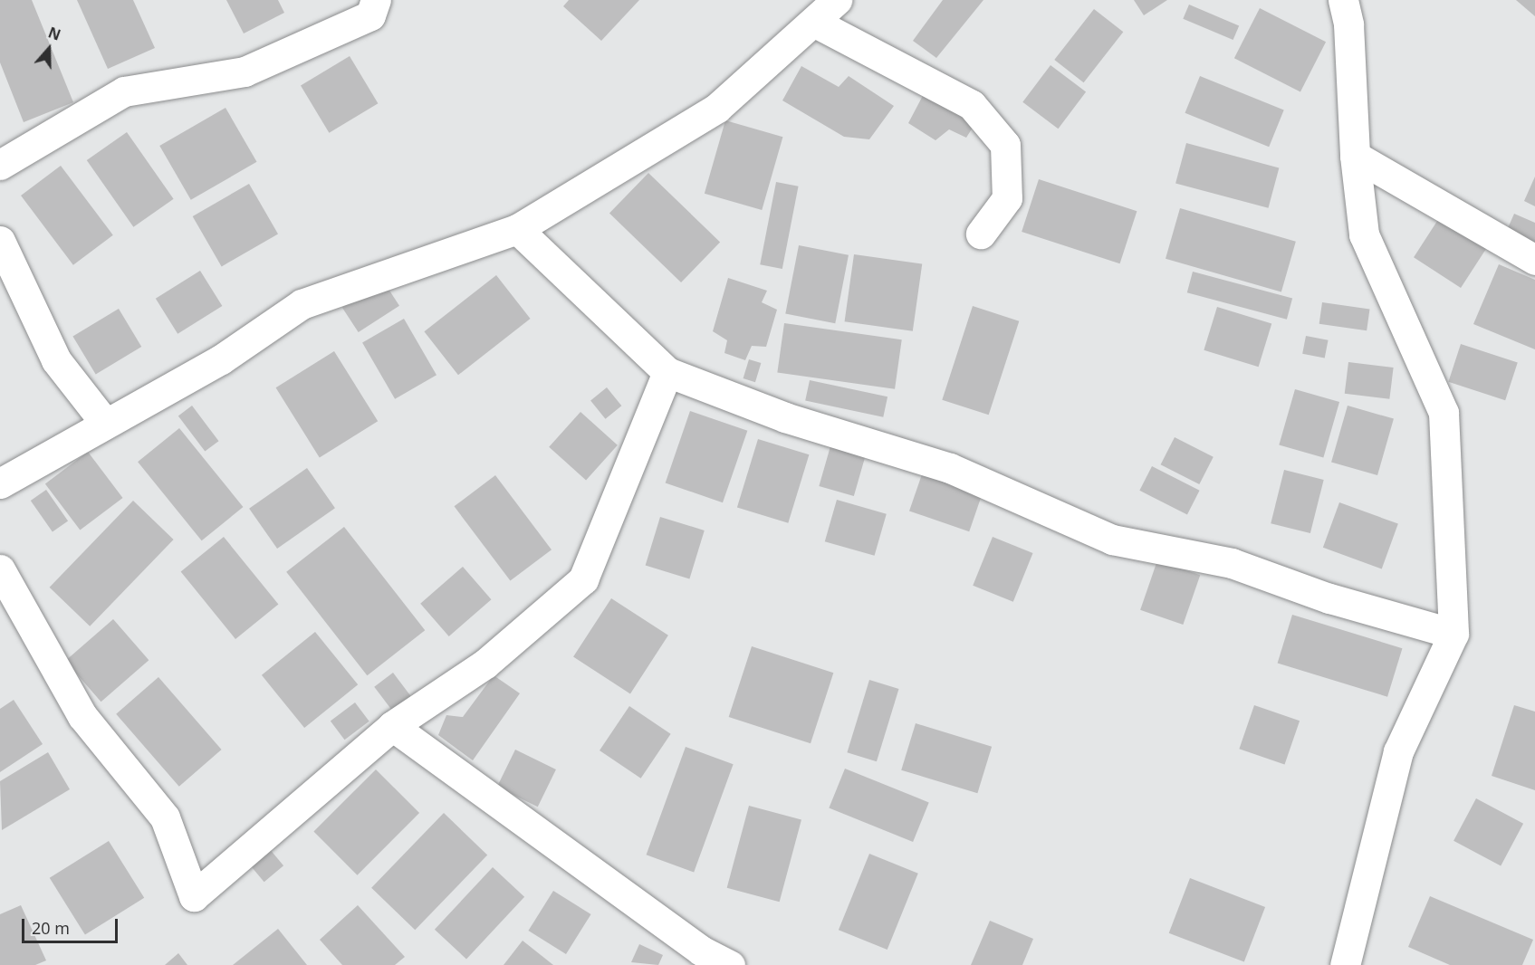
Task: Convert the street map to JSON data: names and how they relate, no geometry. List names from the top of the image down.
{
  "scale_bar": "20 m",
  "north": "top"
}
